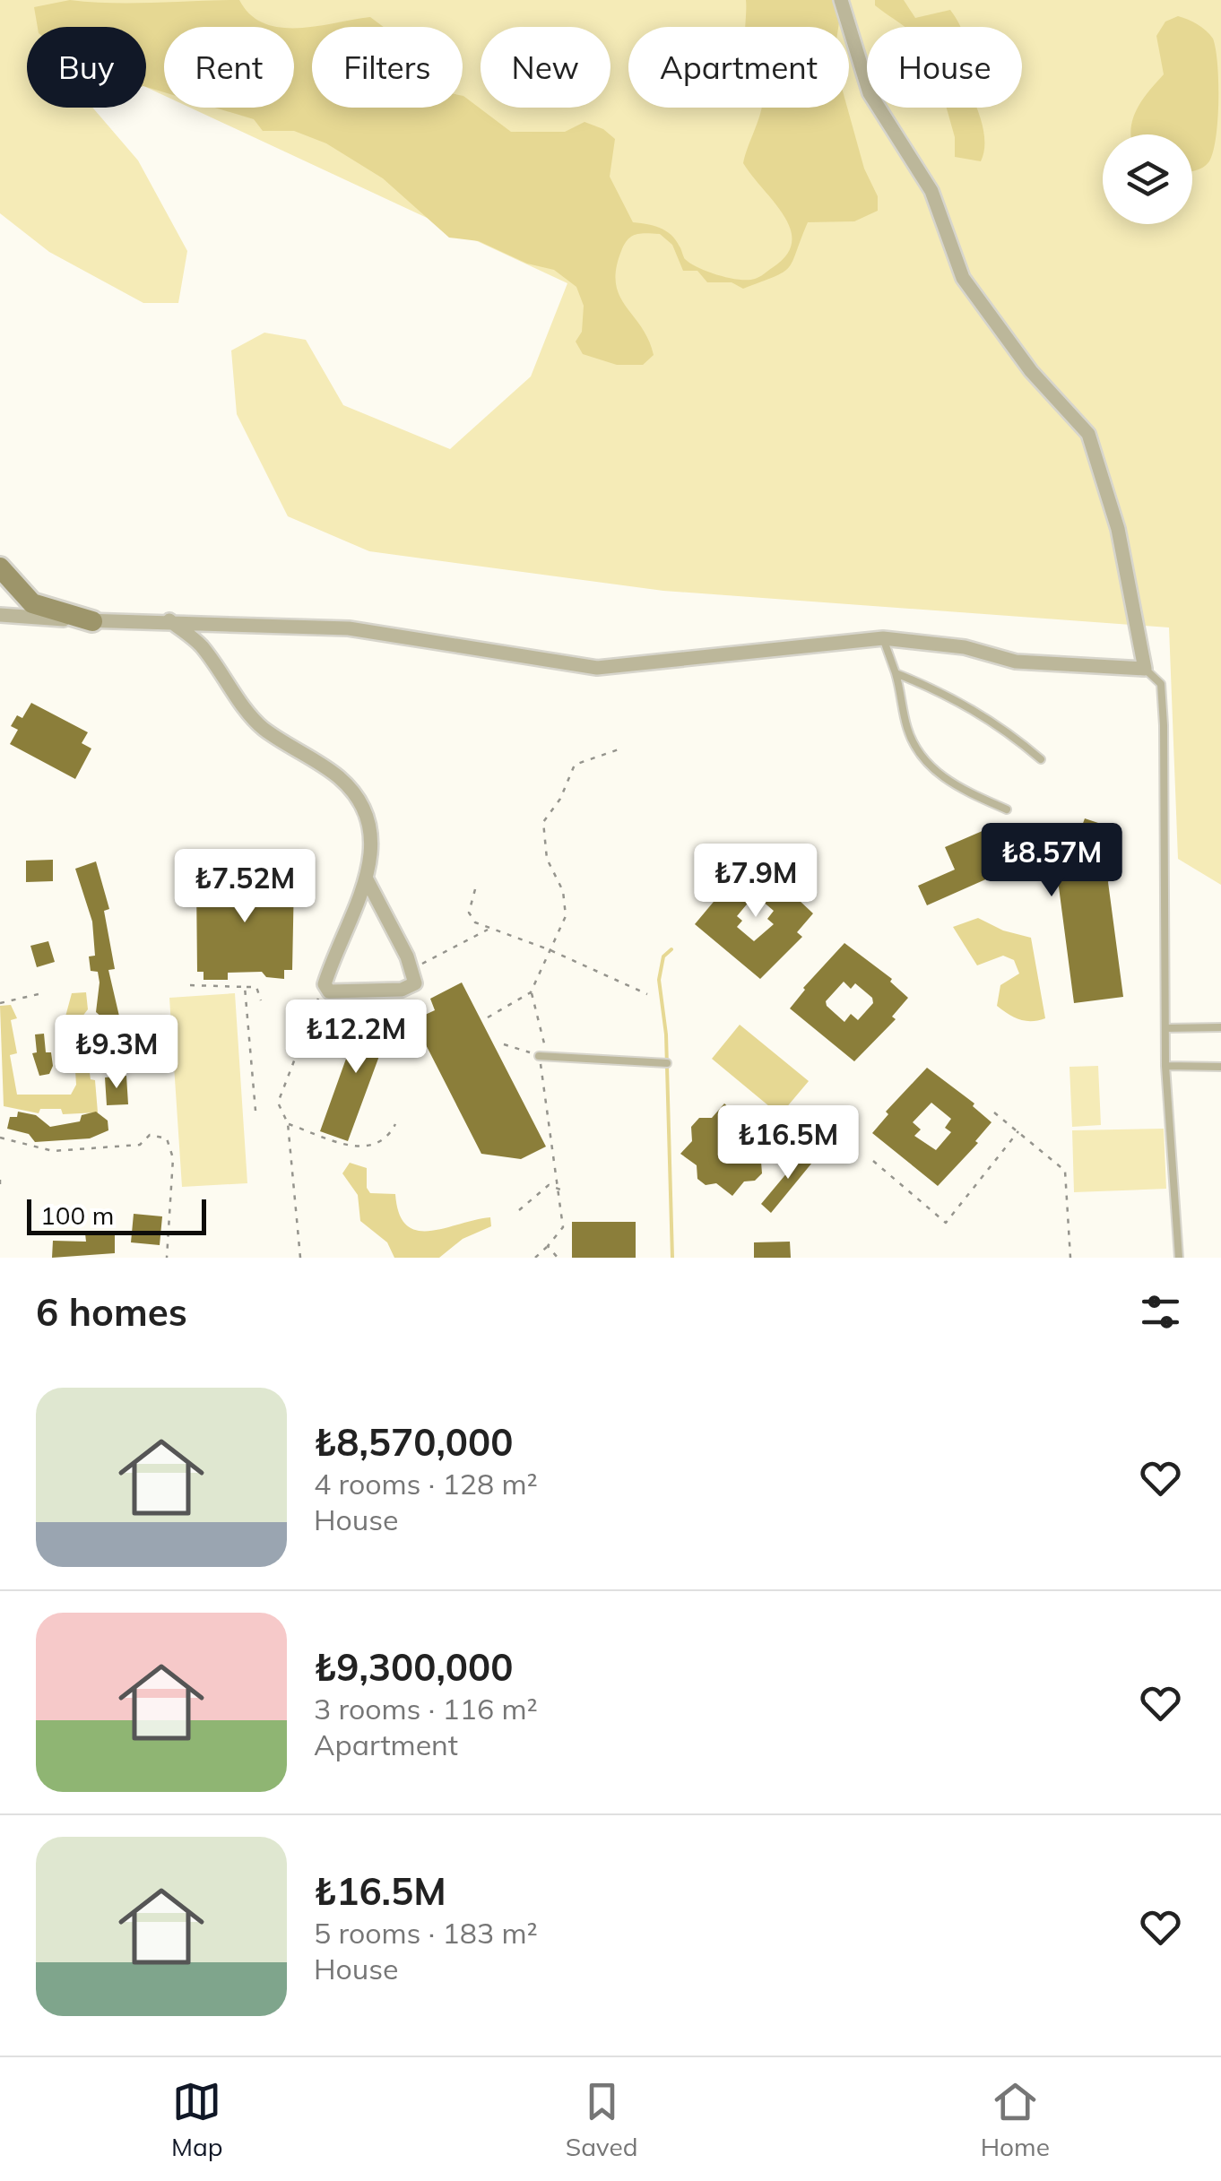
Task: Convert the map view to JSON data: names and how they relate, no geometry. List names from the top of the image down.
{
  "scale_bar": "100 m",
  "page": {
    "chip": [
      "Buy",
      "Rent",
      "Filters",
      "New",
      "Apartment",
      "House"
    ],
    "price": [
      "₺8.57M",
      "₺7.9M",
      "₺7.52M",
      "₺12.2M",
      "₺9.3M",
      "₺16.5M"
    ],
    "scale": "100 m",
    "heading": "6 homes",
    "list": [
      {
        "name": "₺8,570,000",
        "note": "4 rooms · 128 m² · House"
      },
      {
        "name": "₺9,300,000",
        "note": "3 rooms · 116 m² · Apartment"
      },
      {
        "name": "₺16.5M",
        "note": "5 rooms · 183 m² · House"
      }
    ],
    "tabs": ["Map", "Saved", "Home"]
  }
}
